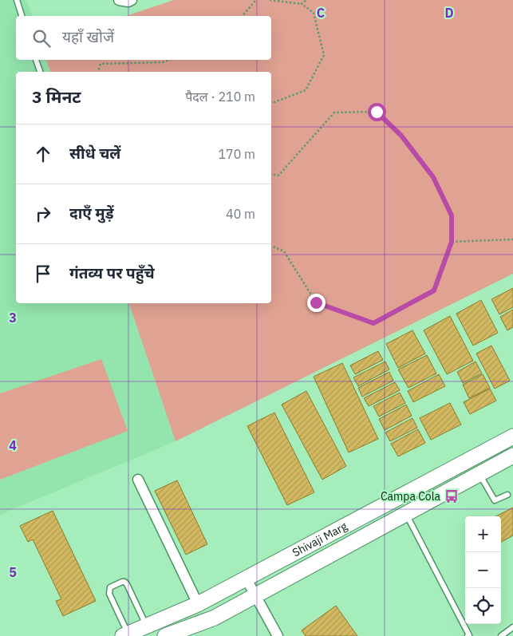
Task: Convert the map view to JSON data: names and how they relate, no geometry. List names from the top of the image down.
{
  "streets": {
    "main road": ["Shivaji Marg"]
  },
  "places": {
    "bus stop": ["Campa Cola"]
  },
  "page": {
    "search": "यहाँ खोजें",
    "heading": ["3 मिनट", "पैदल · 210 m"],
    "list": [
      ["सीधे चलें", "170 m"],
      ["दाएँ मुड़ें", "40 m"],
      "गंतव्य पर पहुँचे"
    ],
    "map_buttons": ["+", "−"]
  },
  "grid": {
    "columns": ["C", "D"],
    "rows": ["3", "4", "5"]
  }
}
